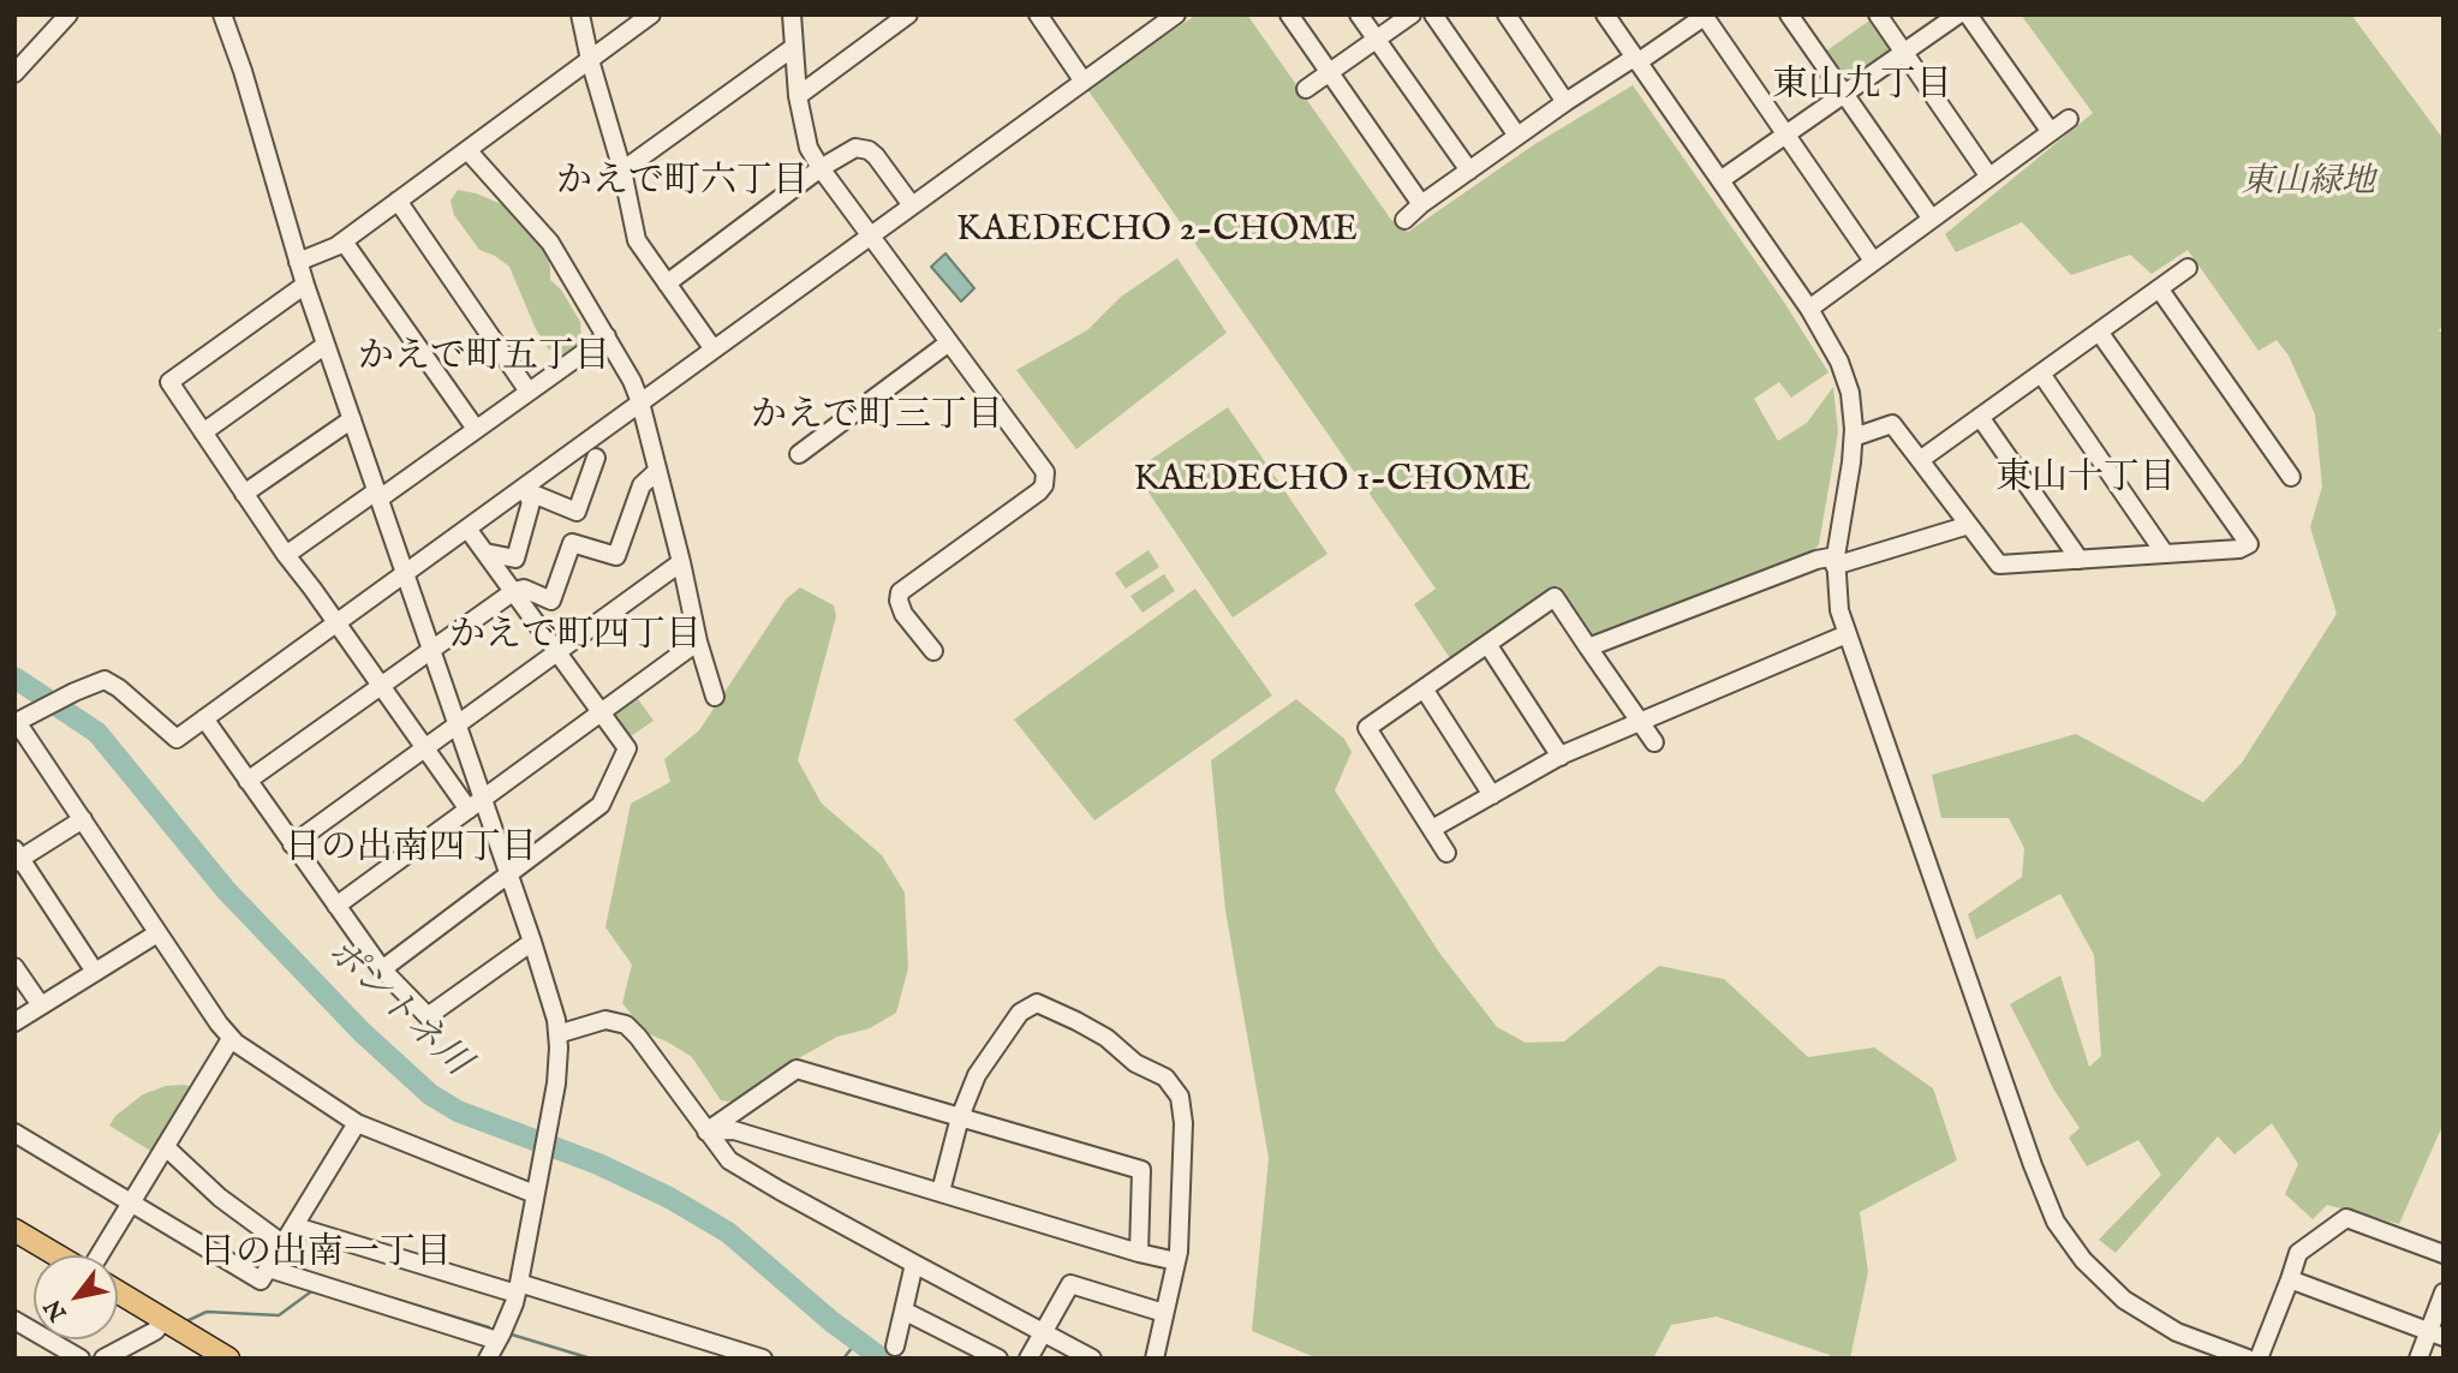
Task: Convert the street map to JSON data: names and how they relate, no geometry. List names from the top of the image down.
{
  "districts": [
    "東山九丁目",
    "かえで町六丁目",
    "KAEDECHO 2-CHOME",
    "かえで町五丁目",
    "かえで町三丁目",
    "東山十丁目",
    "KAEDECHO 1-CHOME",
    "かえで町四丁目",
    "日の出南四丁目",
    "日の出南一丁目"
  ],
  "water": ["ポントネ川"],
  "parks": ["東山緑地"],
  "north": "bottom left"
}
